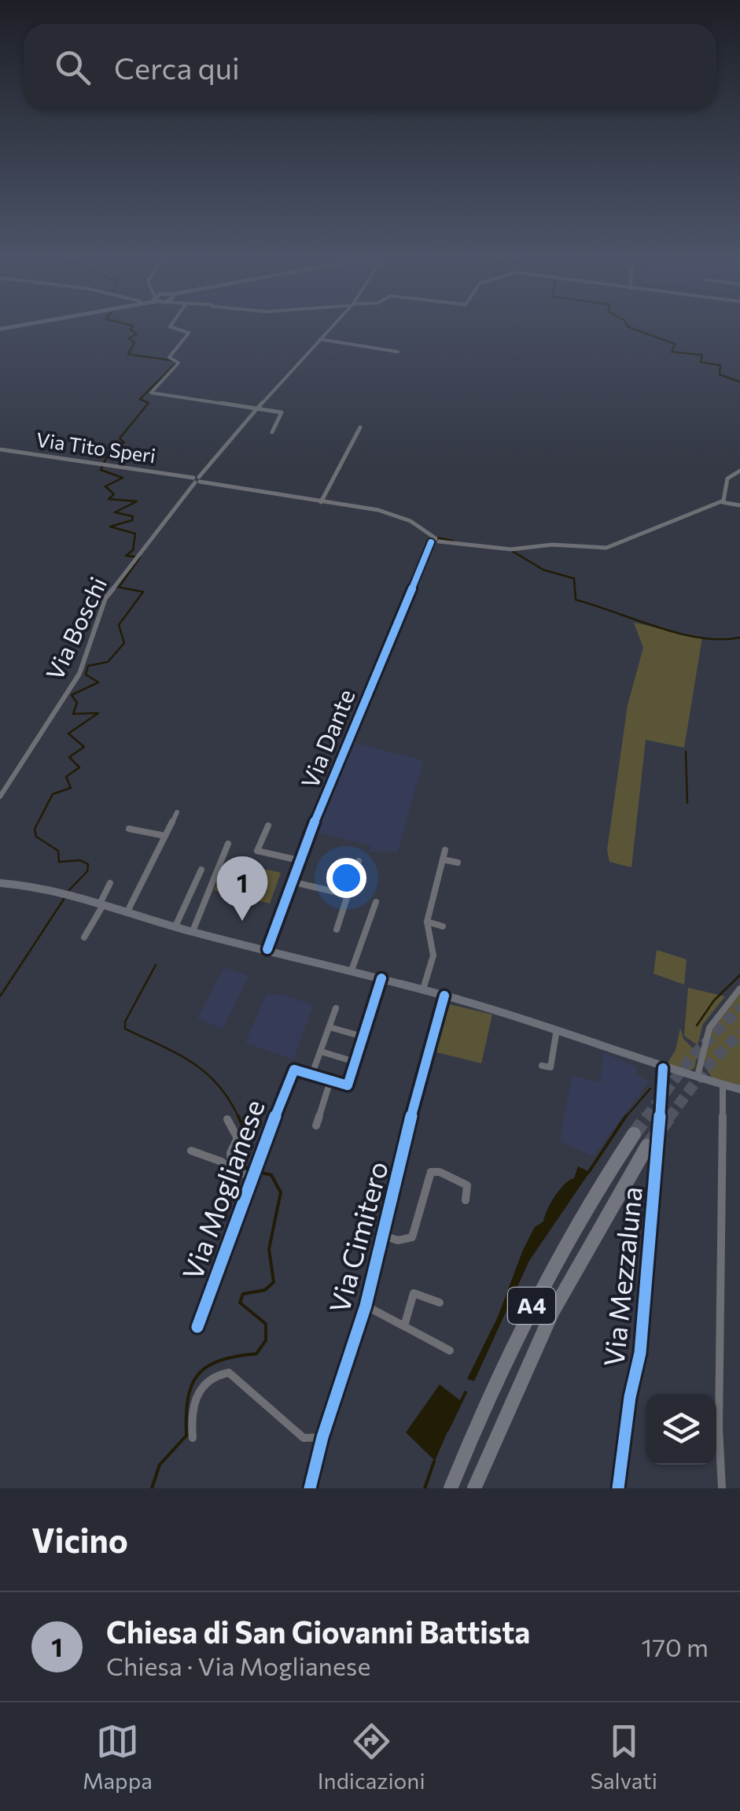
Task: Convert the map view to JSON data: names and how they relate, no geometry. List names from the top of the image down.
{
  "streets": {
    "highway": ["A4"],
    "street": [
      "Via Tito Speri",
      "Via Boschi",
      "Via Dante",
      "Via Moglianese",
      "Via Cimitero",
      "Via Mezzaluna"
    ]
  },
  "crossings": [
    ["Via Tito Speri", "Via Boschi"],
    ["Via Tito Speri", "Via Dante"]
  ],
  "page": {
    "search": "Cerca qui",
    "pins": "1",
    "heading": "Vicino",
    "list": [
      {
        "mark": "1",
        "name": "Chiesa di San Giovanni Battista",
        "note": "Chiesa · Via Moglianese",
        "value": "170 m"
      }
    ],
    "nav": ["Mappa", "Indicazioni", "Salvati"]
  }
}
